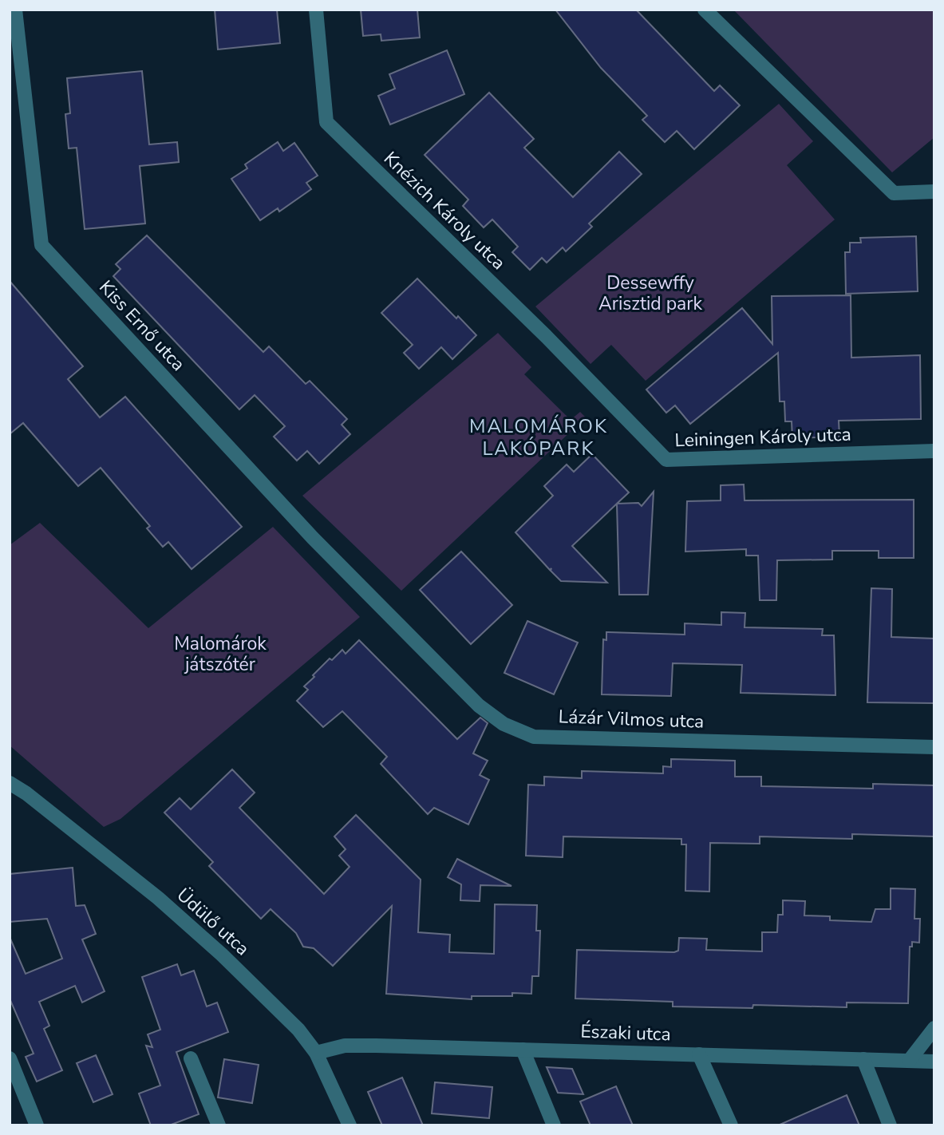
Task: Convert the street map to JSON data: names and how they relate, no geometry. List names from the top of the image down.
{
  "streets": {
    "street": [
      "Knézich Károly utca",
      "Kiss Ernő utca",
      "Leiningen Károly utca",
      "Lázár Vilmos utca",
      "Üdülő utca",
      "Északi utca"
    ]
  },
  "crossings": [
    ["Knézich Károly utca", "Leiningen Károly utca"],
    ["Kiss Ernő utca", "Lázár Vilmos utca"],
    ["Üdülő utca", "Északi utca"]
  ],
  "districts": ["MALOMÁROK LAKÓPARK"],
  "parks": ["Dessewffy Arisztid park", "Malomárok játszótér"]
}
